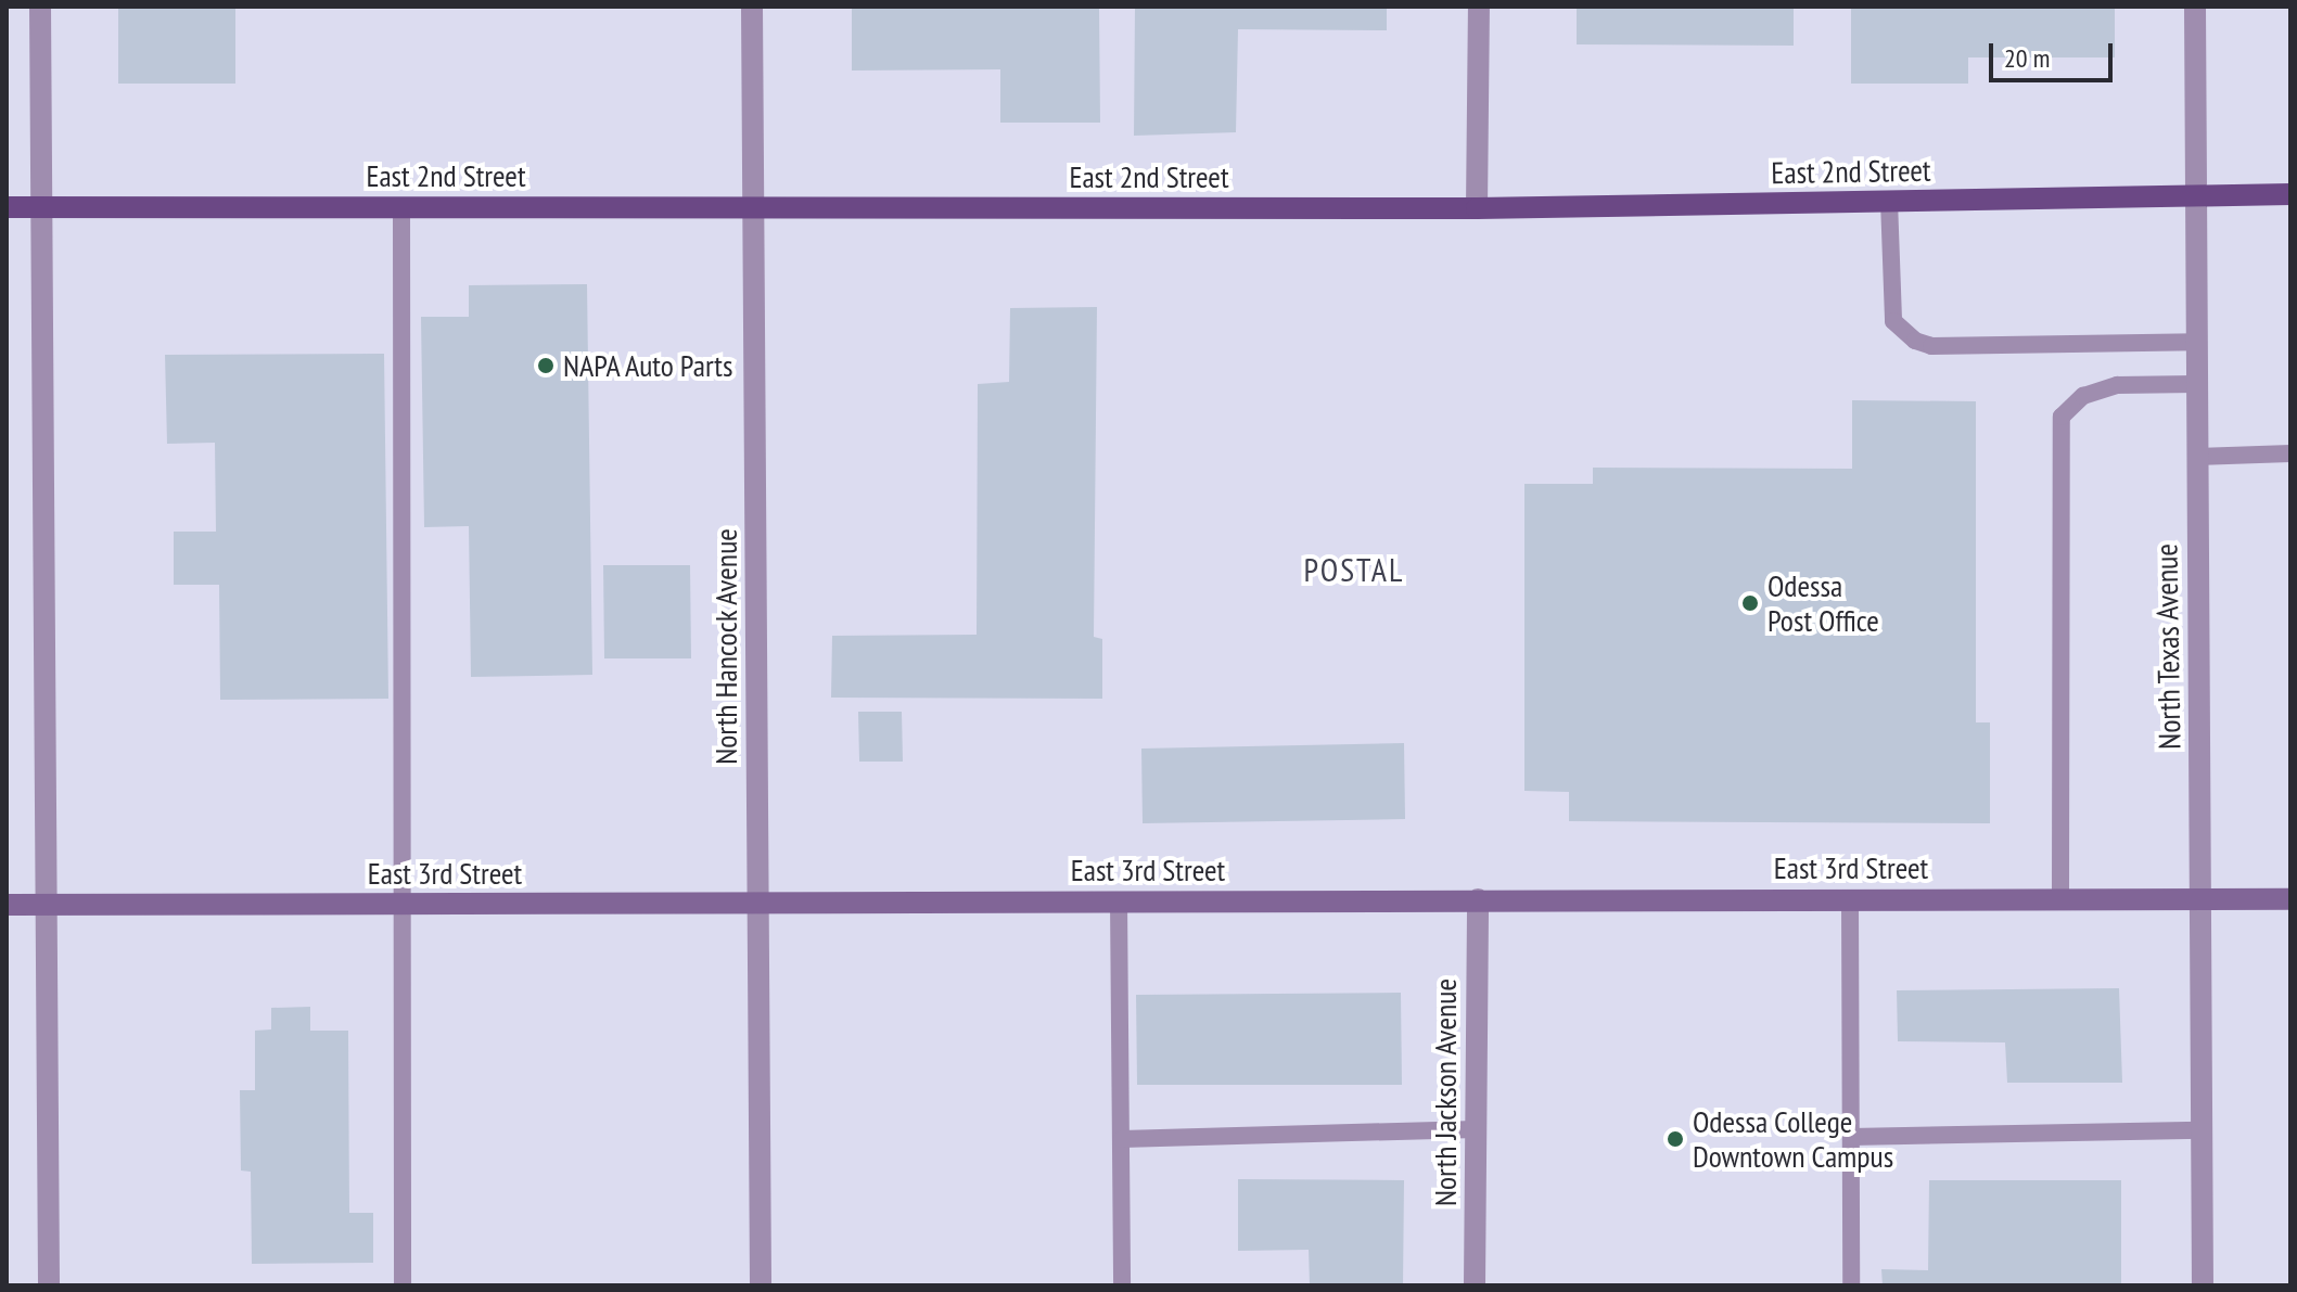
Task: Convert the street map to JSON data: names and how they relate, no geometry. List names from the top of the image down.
{
  "streets": {
    "main road": ["East 2nd Street"],
    "street": [
      "North Hancock Avenue",
      "North Texas Avenue",
      "East 3rd Street",
      "North Jackson Avenue"
    ]
  },
  "crossings": [
    ["East 2nd Street", "North Hancock Avenue"],
    ["East 2nd Street", "North Texas Avenue"],
    ["North Hancock Avenue", "East 3rd Street"],
    ["North Texas Avenue", "East 3rd Street"],
    ["East 3rd Street", "North Jackson Avenue"]
  ],
  "districts": ["POSTAL"],
  "places": ["NAPA Auto Parts", "Odessa Post Office", "Odessa College Downtown Campus"],
  "scale_bar": "20 m"
}
